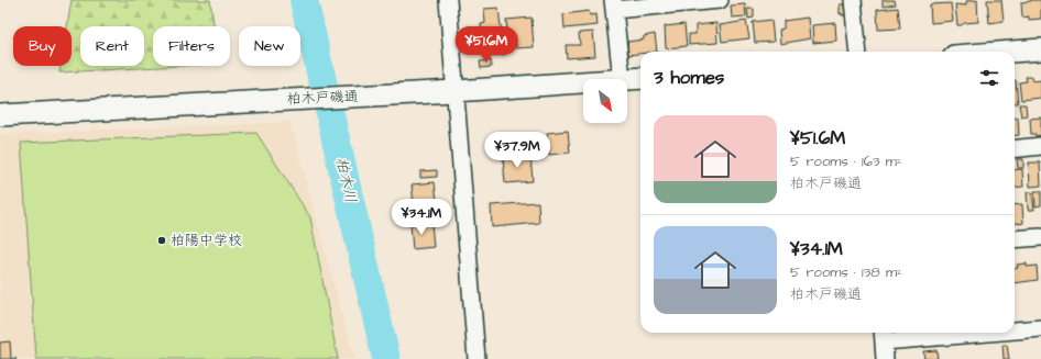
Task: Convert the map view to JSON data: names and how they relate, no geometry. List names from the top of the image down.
{
  "streets": {
    "street": ["柏木戸磯通"]
  },
  "water": ["柏木川"],
  "places": ["柏陽中学校"],
  "north": "bottom right",
  "page": {
    "price": ["¥51.6M", "¥37.9M", "¥34.1M"],
    "chip": [
      "Buy",
      "Rent",
      "Filters",
      "New"
    ],
    "heading": "3 homes",
    "list": [
      {
        "name": "¥51.6M",
        "note": "5 rooms · 163 m² · 柏木戸磯通"
      },
      {
        "name": "¥34.1M",
        "note": "5 rooms · 138 m² · 柏木戸磯通"
      }
    ]
  }
}
